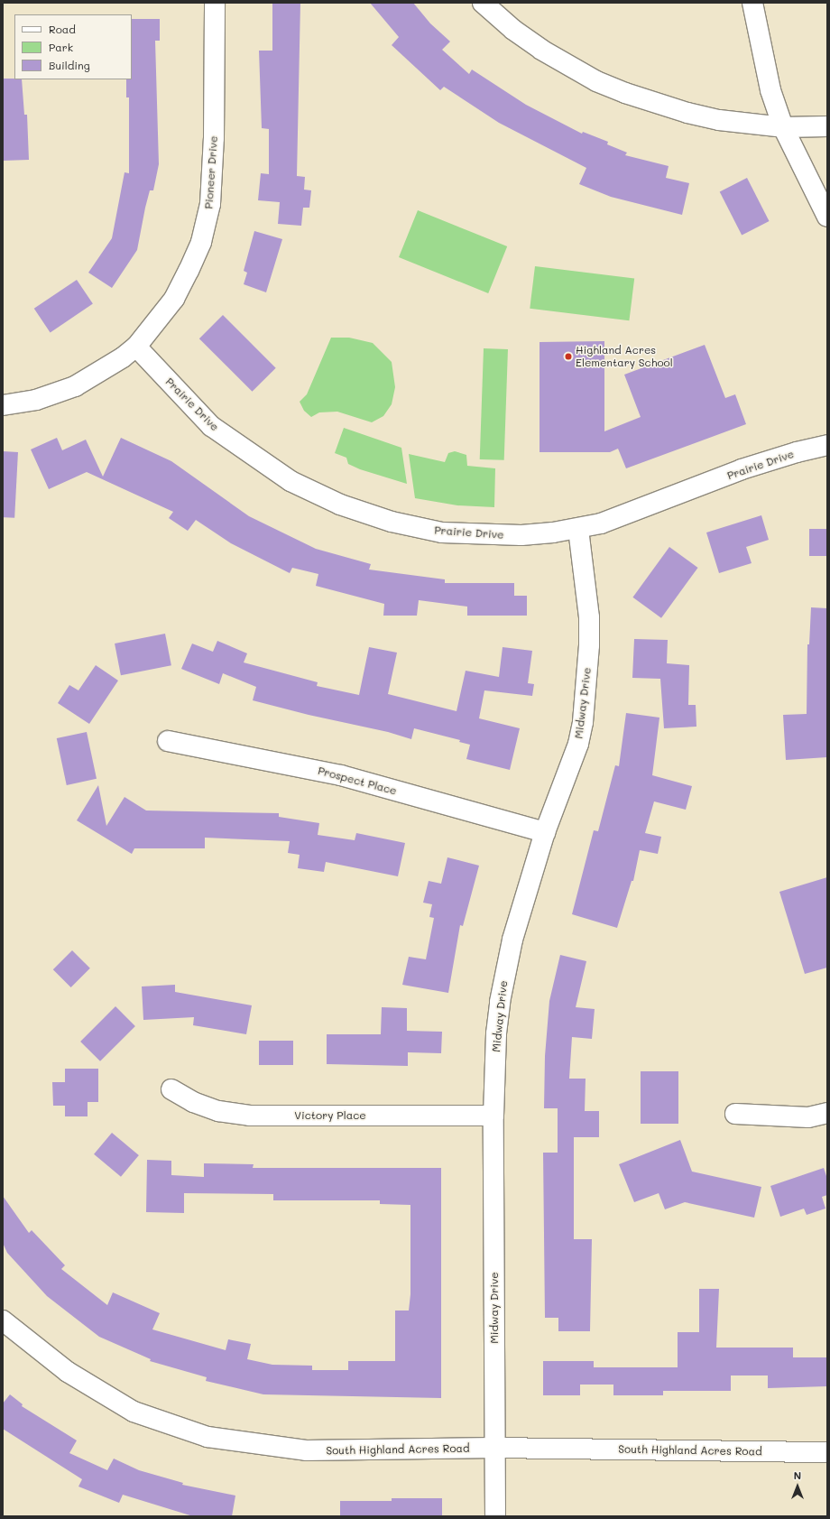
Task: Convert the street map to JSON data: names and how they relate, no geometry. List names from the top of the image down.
{
  "streets": {
    "street": [
      "Pioneer Drive",
      "Prairie Drive",
      "Midway Drive",
      "Prospect Place",
      "Victory Place",
      "South Highland Acres Road"
    ]
  },
  "crossings": [
    ["Pioneer Drive", "Prairie Drive"],
    ["Prairie Drive", "Midway Drive"],
    ["Midway Drive", "Prospect Place"],
    ["Midway Drive", "Victory Place"],
    ["Midway Drive", "South Highland Acres Road"]
  ],
  "places": ["Highland Acres Elementary School"],
  "legend": ["Road", "Park", "Building"],
  "north": "top"
}
